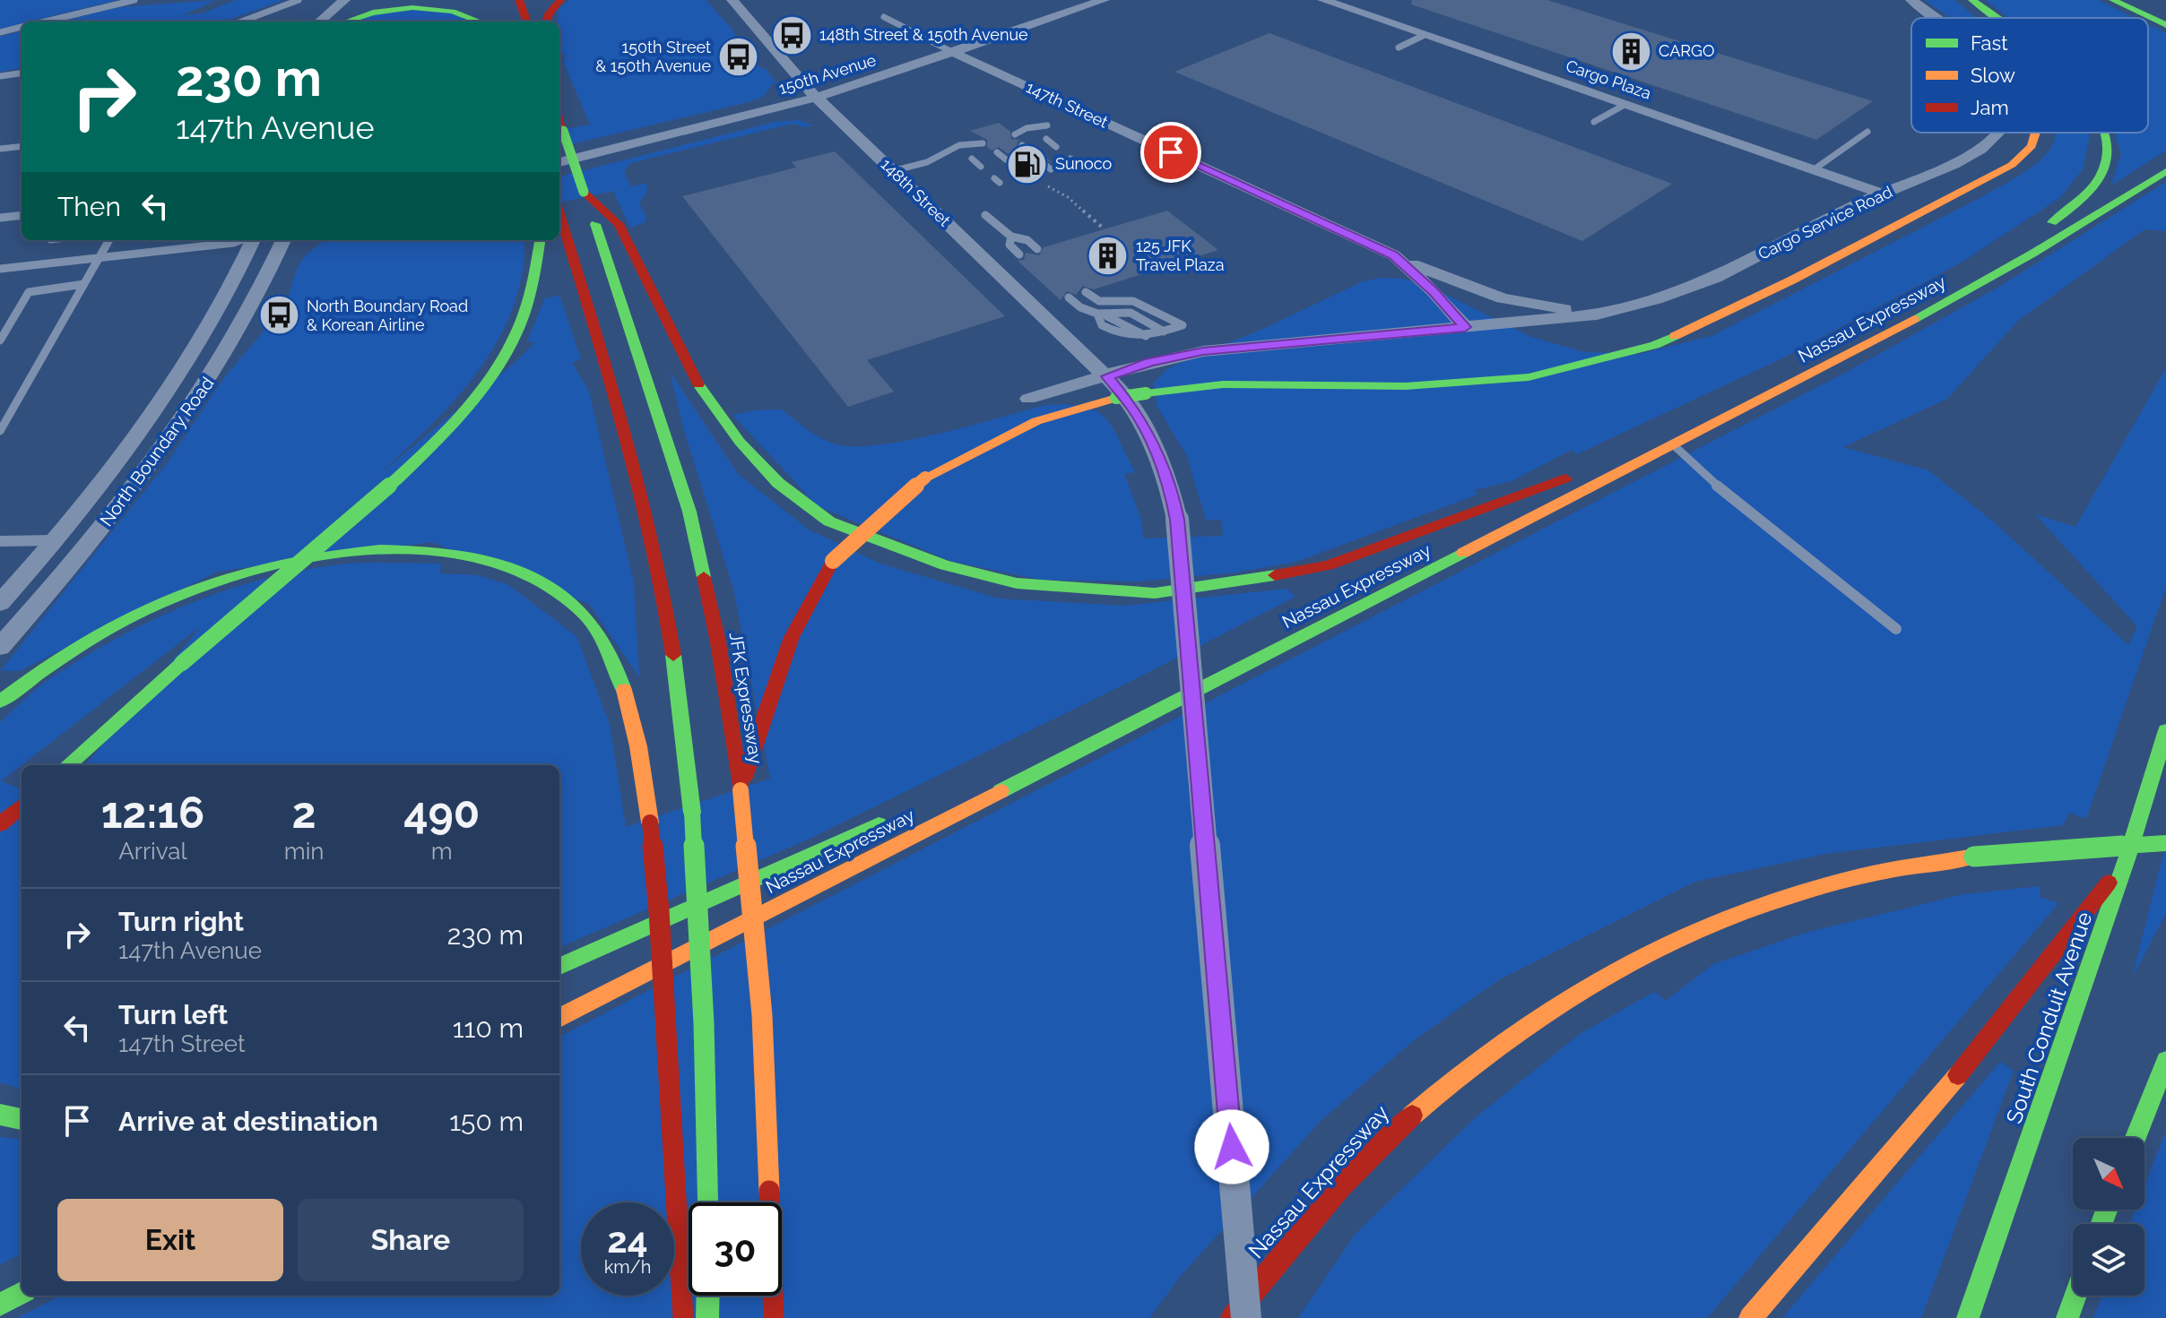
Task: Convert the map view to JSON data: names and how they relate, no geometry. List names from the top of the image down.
{
  "streets": {
    "main road": ["Nassau Expressway", "JFK Expressway", "South Conduit Avenue"],
    "street": [
      "150th Avenue",
      "Cargo Plaza",
      "147th Street",
      "148th Street",
      "Cargo Service Road",
      "North Boundary Road"
    ]
  },
  "crossings": [
    ["150th Avenue", "147th Street"],
    ["150th Avenue", "148th Street"],
    ["Cargo Plaza", "Cargo Service Road"],
    ["147th Street", "Cargo Service Road"],
    ["148th Street", "Cargo Service Road"]
  ],
  "places": {
    "bus stop": ["148th Street & 150th Avenue", "150th Street & 150th Avenue", "North Boundary Road & Korean Airline"],
    "building": ["CARGO", "125 JFK Travel Plaza"],
    "fuel station": ["Sunoco"]
  },
  "legend": ["Fast", "Slow", "Jam"],
  "north": "bottom right",
  "page": {
    "turn": ["230 m", "147th Avenue"],
    "then": "Then",
    "eta": [
      "12:16",
      "Arrival",
      "2",
      "min",
      "490",
      "m"
    ],
    "list": [
      {
        "name": "Turn right",
        "note": "147th Avenue",
        "value": "230 m"
      },
      {
        "name": "Turn left",
        "note": "147th Street",
        "value": "110 m"
      },
      {
        "name": "Arrive at destination",
        "value": "150 m"
      }
    ],
    "buttons": ["Exit", "Share"],
    "speed": "24 km/h",
    "limit": "30"
  }
}
